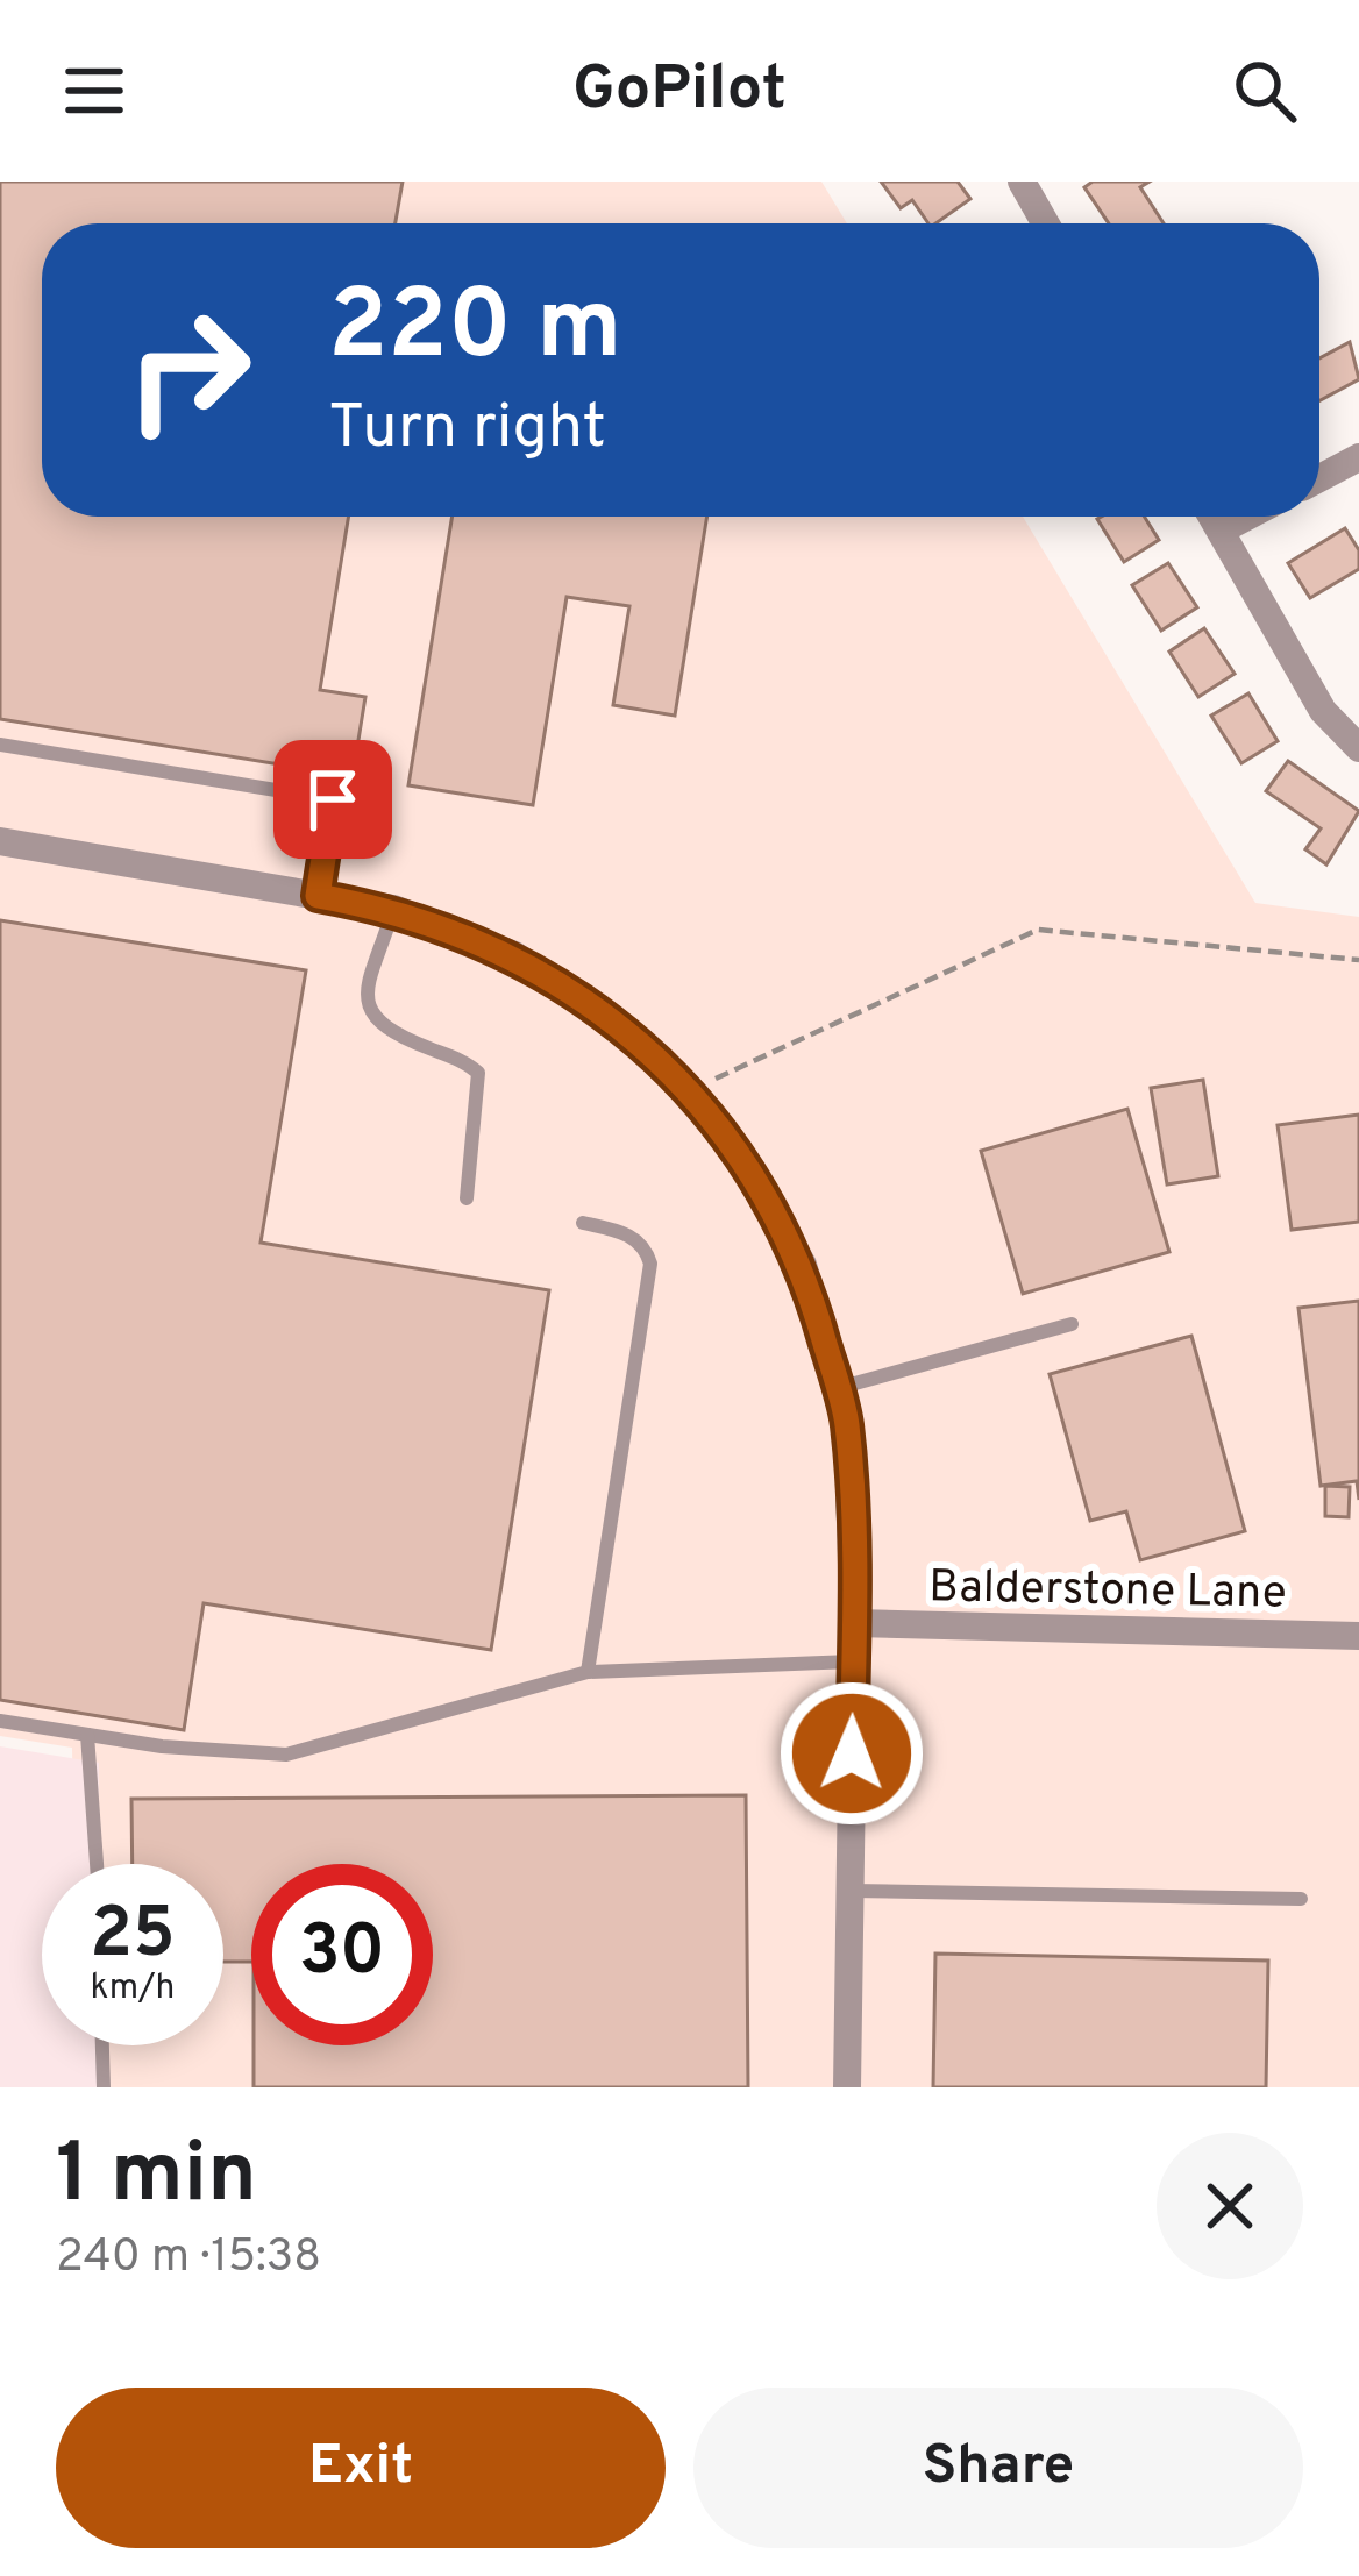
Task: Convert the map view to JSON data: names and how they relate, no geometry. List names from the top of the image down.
{
  "streets": {
    "street": ["Balderstone Lane"]
  },
  "page": {
    "header": "GoPilot",
    "turn": ["220 m", "Turn right"],
    "speed": "25 km/h",
    "limit": "30",
    "heading": ["1 min", "240 m · 15:38"],
    "buttons": ["Exit", "Share"]
  }
}
